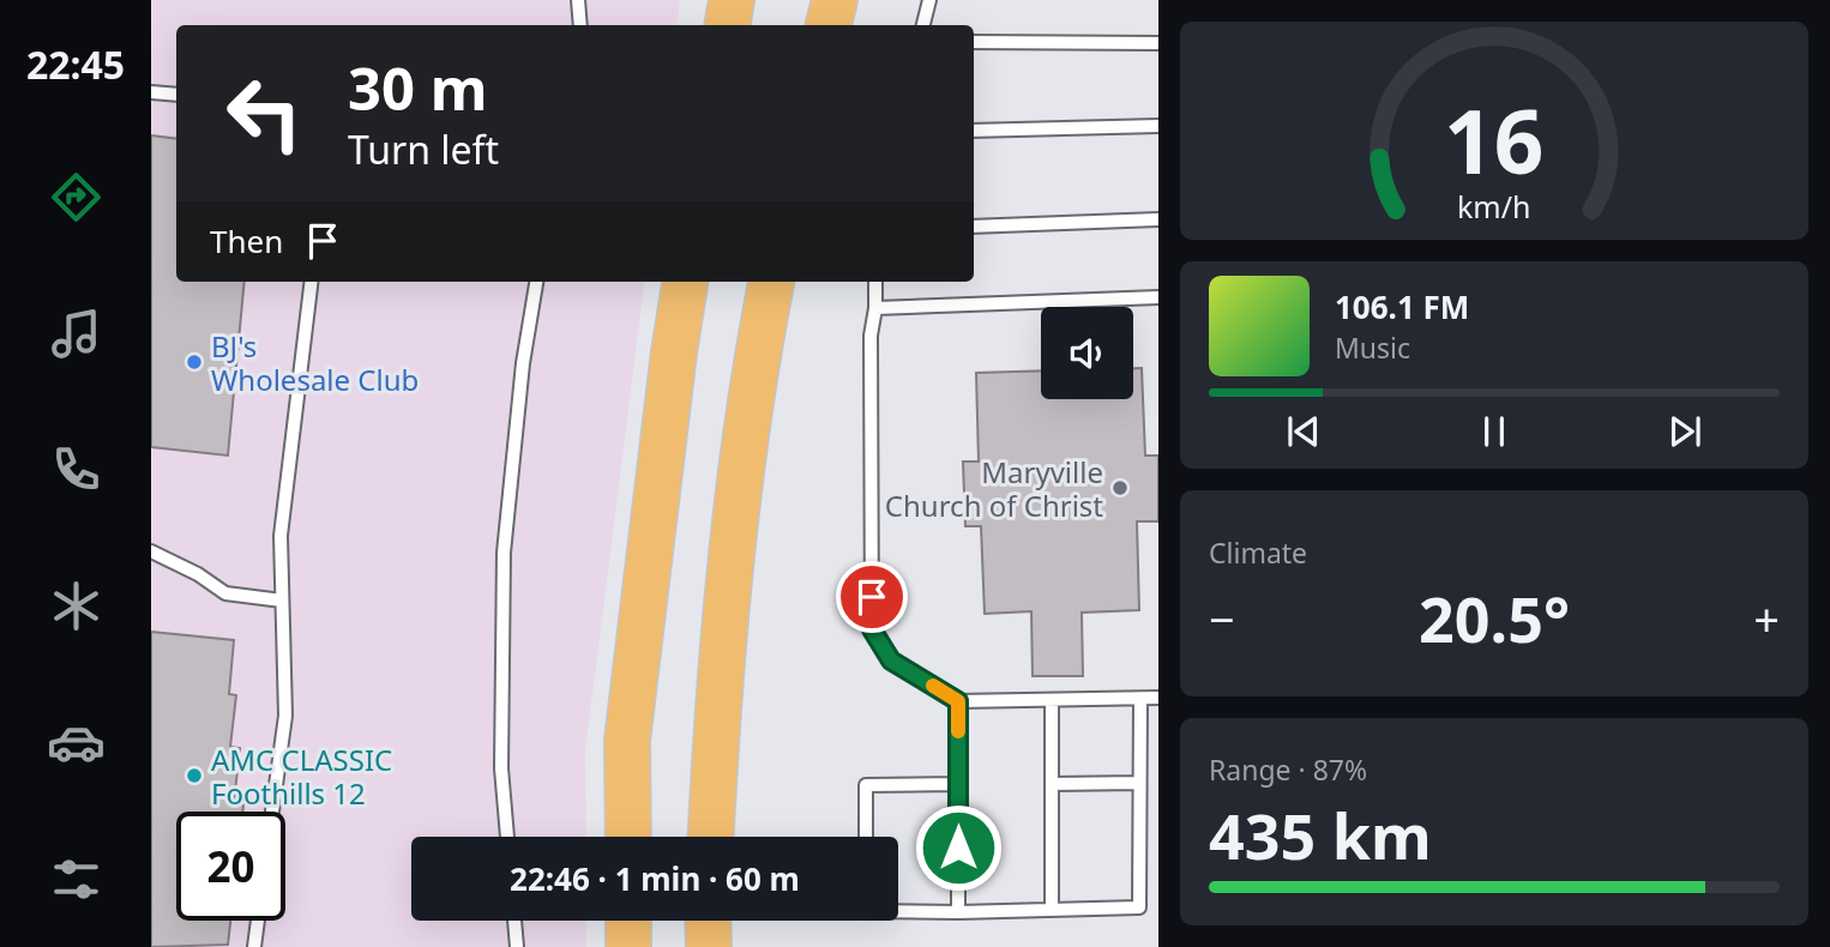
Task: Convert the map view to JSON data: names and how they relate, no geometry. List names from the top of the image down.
{
  "places": ["BJ's Wholesale Club", "Maryville Church of Christ", "AMC CLASSIC Foothills 12"],
  "page": {
    "tabs": "22:45",
    "turn": ["30 m", "Turn left"],
    "then": "Then",
    "song": ["106.1 FM", "Music"],
    "tile": [
      "Climate",
      ["Range · 87%", "435 km"]
    ],
    "heat": ["−", "20.5°", "+"],
    "limit": "20",
    "trip": "22:46 · 1 min · 60 m",
    "gauge": ["16", "km/h"]
  }
}
